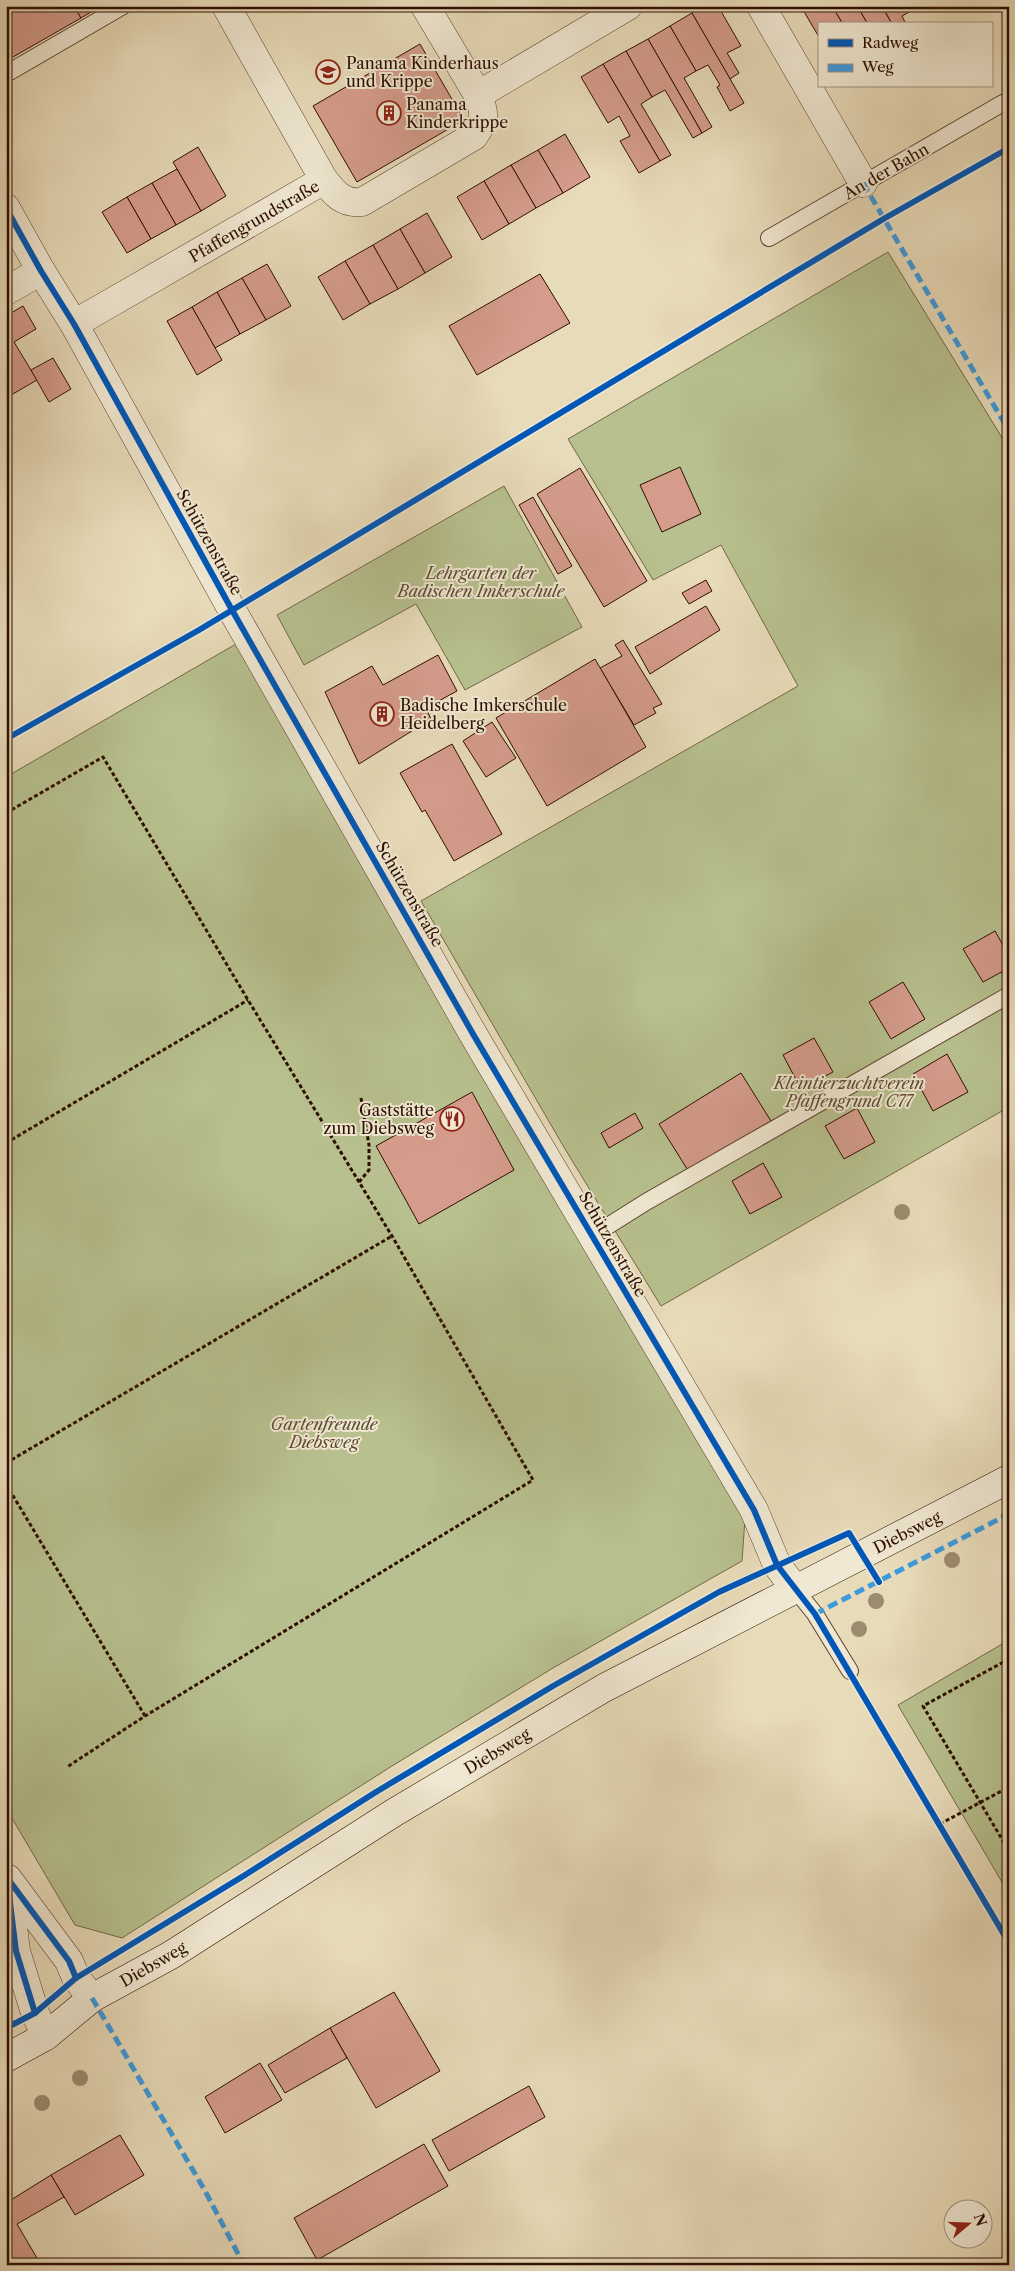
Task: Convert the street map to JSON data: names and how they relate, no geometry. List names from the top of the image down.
{
  "streets": {
    "street": ["Pfaffengrundstraße", "Schützenstraße", "Diebsweg"],
    "lane": ["An der Bahn"]
  },
  "crossings": [
    ["Pfaffengrundstraße", "Schützenstraße"],
    ["Schützenstraße", "Diebsweg"]
  ],
  "parks": ["Lehrgarten der Badischen Imkerschule", "Kleintierzuchtverein Pfaffengrund C77", "Gartenfreunde Diebsweg"],
  "places": {
    "school or university": ["Panama Kinderhaus und Krippe"],
    "building": ["Panama Kinderkrippe", "Badische Imkerschule Heidelberg"],
    "restaurant": ["Gaststätte zum Diebsweg"]
  },
  "legend": ["Radweg", "Weg"],
  "north": "right"
}
